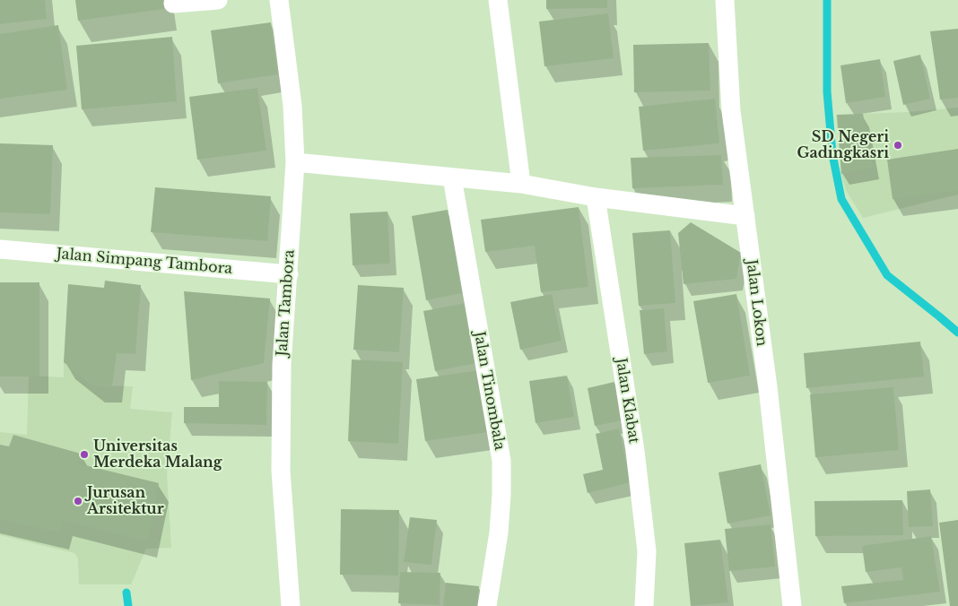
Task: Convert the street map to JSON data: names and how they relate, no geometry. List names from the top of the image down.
{
  "streets": {
    "street": [
      "Jalan Simpang Tambora",
      "Jalan Tambora",
      "Jalan Lokon",
      "Jalan Tinombala",
      "Jalan Klabat"
    ]
  },
  "crossings": [
    ["Jalan Simpang Tambora", "Jalan Tambora"]
  ],
  "places": ["SD Negeri Gadingkasri", "Universitas Merdeka Malang", "Jurusan Arsitektur"]
}
